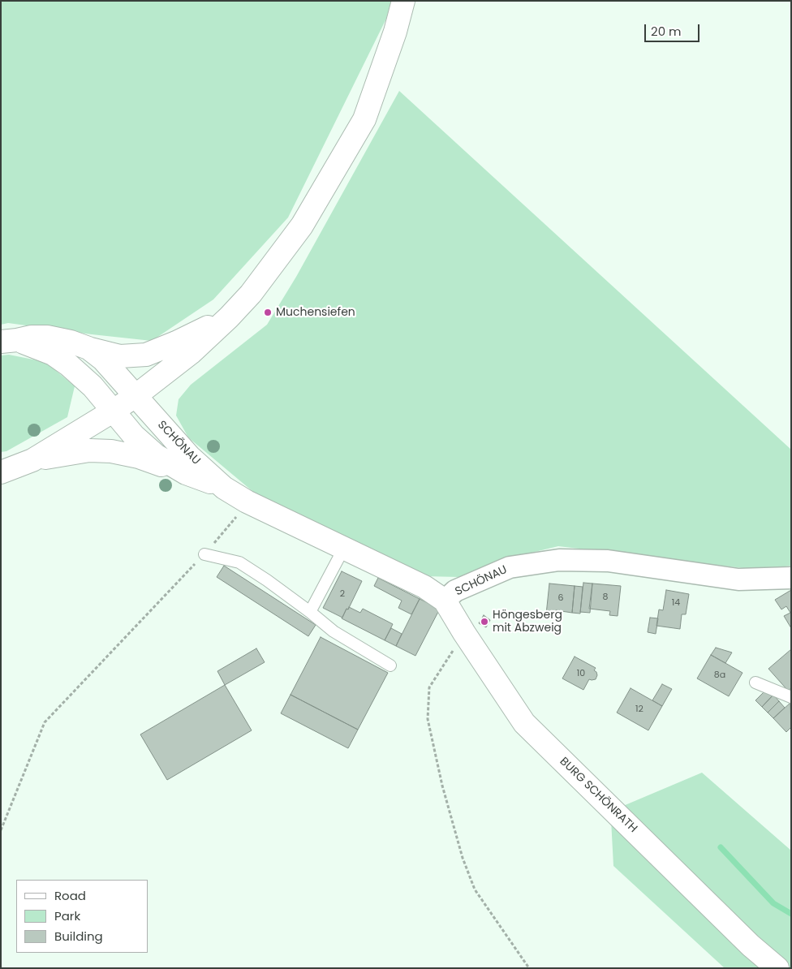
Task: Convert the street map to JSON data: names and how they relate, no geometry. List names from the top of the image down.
{
  "streets": {
    "street": ["SCHÖNAU", "BURG SCHÖNRATH"]
  },
  "crossings": [
    ["SCHÖNAU", "BURG SCHÖNRATH"]
  ],
  "places": ["Muchensiefen", "Höngesberg mit Abzweig"],
  "house_numbers": [
    "2",
    "8",
    "6",
    "14",
    "10",
    "8a",
    "12"
  ],
  "legend": ["Road", "Park", "Building"],
  "scale_bar": "20 m"
}
